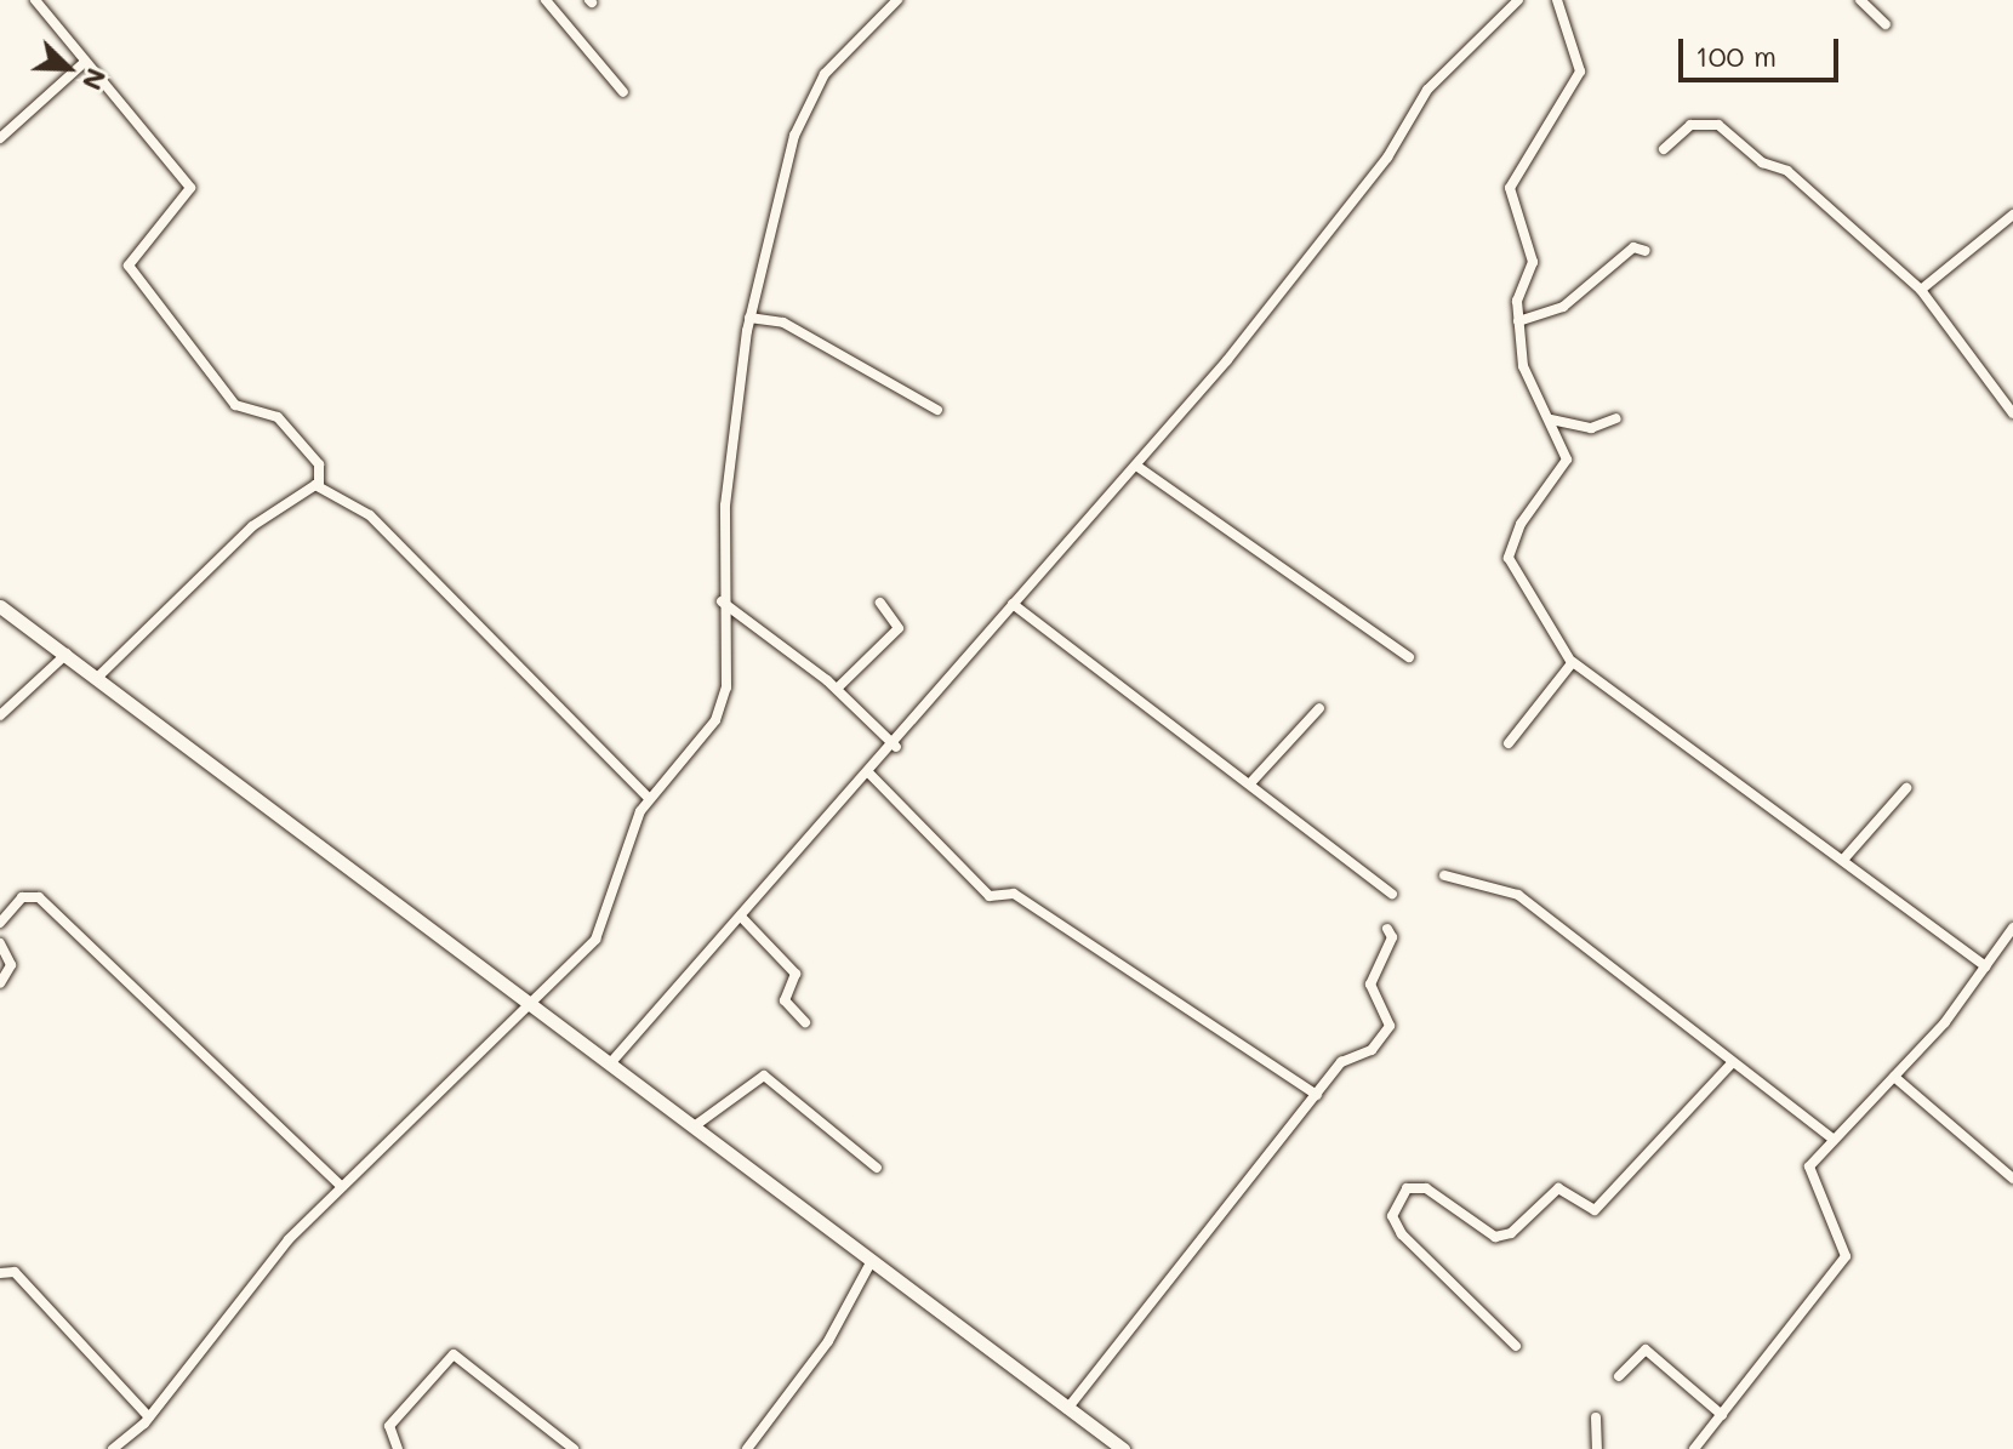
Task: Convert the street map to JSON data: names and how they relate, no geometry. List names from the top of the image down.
{
  "scale_bar": "100 m",
  "north": "bottom right"
}
